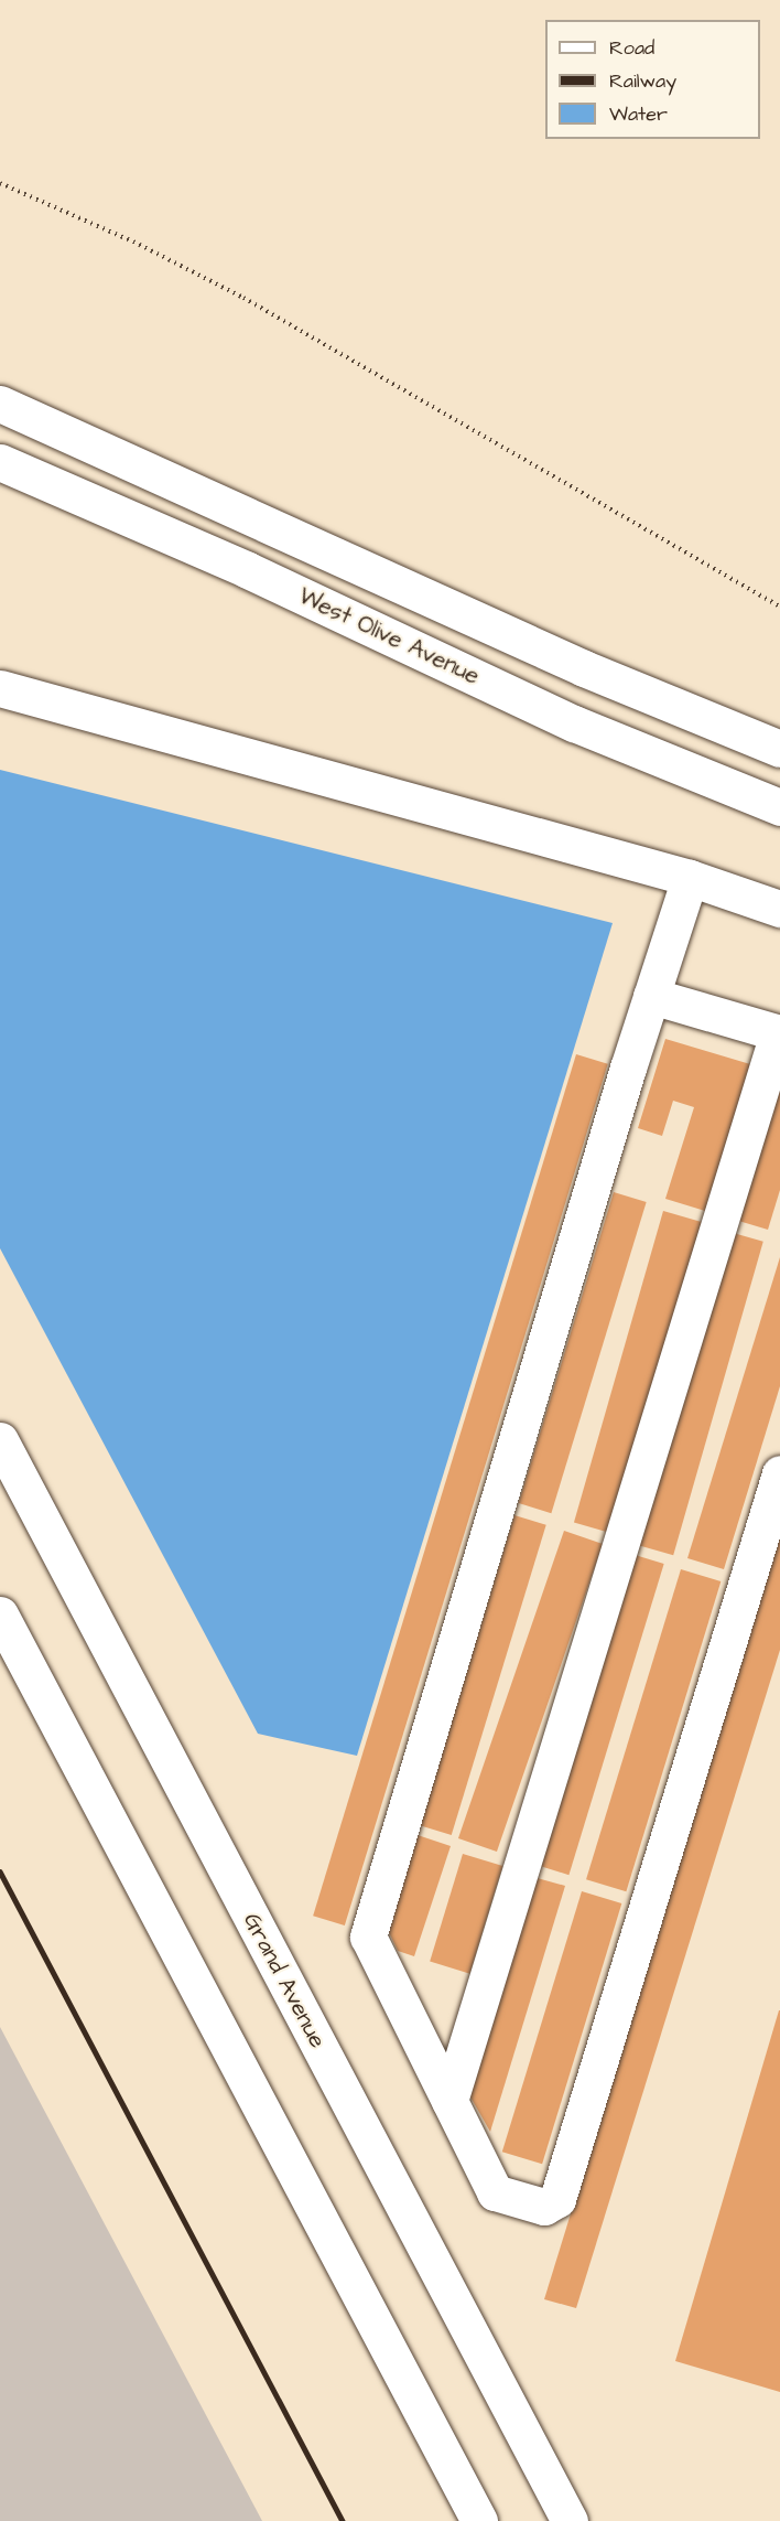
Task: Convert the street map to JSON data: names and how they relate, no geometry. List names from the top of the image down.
{
  "streets": {
    "main road": ["West Olive Avenue", "Grand Avenue"]
  },
  "legend": ["Road", "Railway", "Water"]
}
